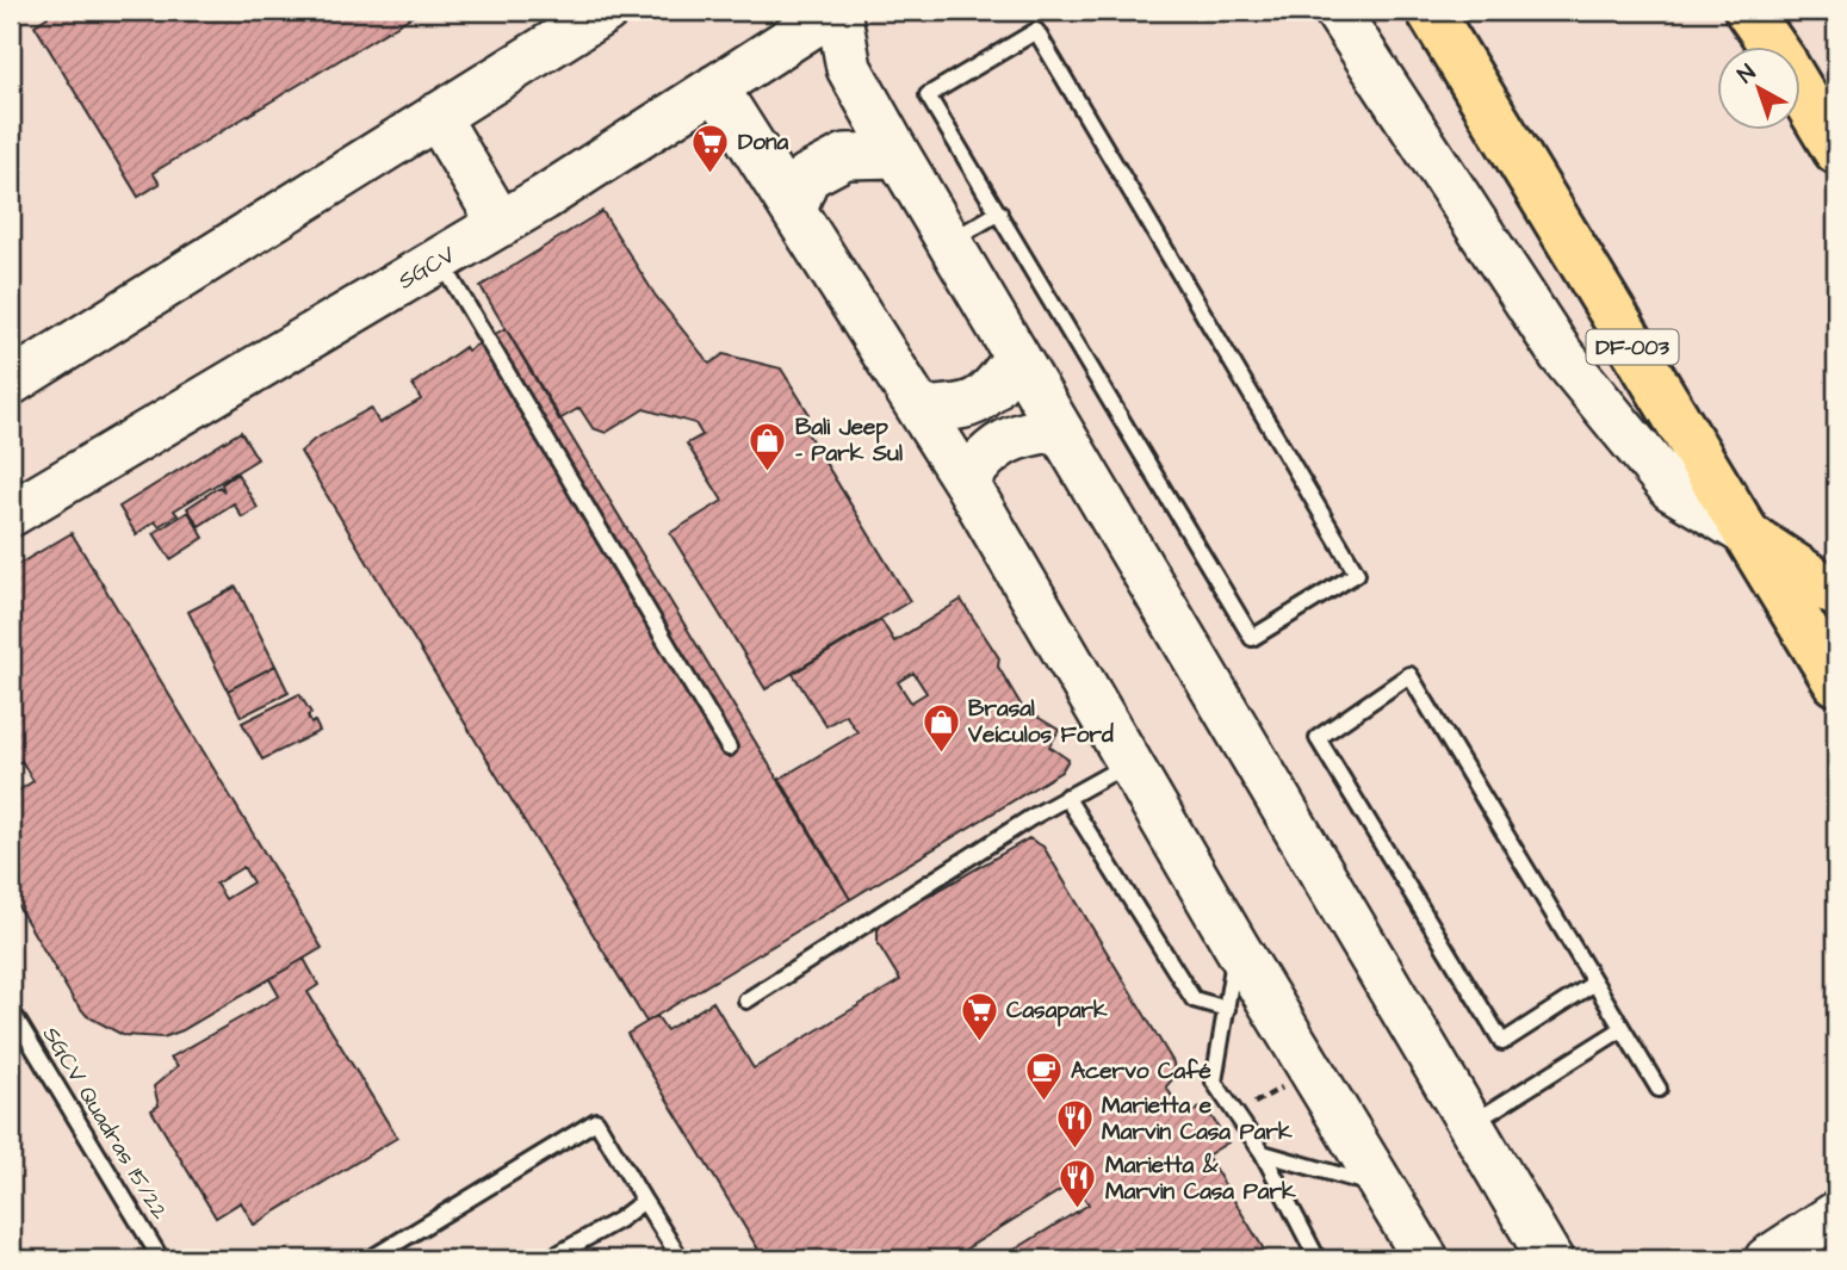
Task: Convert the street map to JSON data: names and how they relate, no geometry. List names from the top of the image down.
{
  "streets": {
    "highway": ["DF-003"],
    "street": ["SGCV"],
    "lane": ["SGCV Quadras 15/22"]
  },
  "places": {
    "supermarket": ["Dona", "Casapark"],
    "shop": ["Bali Jeep - Park Sul", "Brasal Veículos Ford"],
    "cafe": ["Acervo Café"],
    "restaurant": ["Marietta e Marvin Casa Park", "Marietta & Marvin Casa Park"]
  },
  "north": "top left"
}
